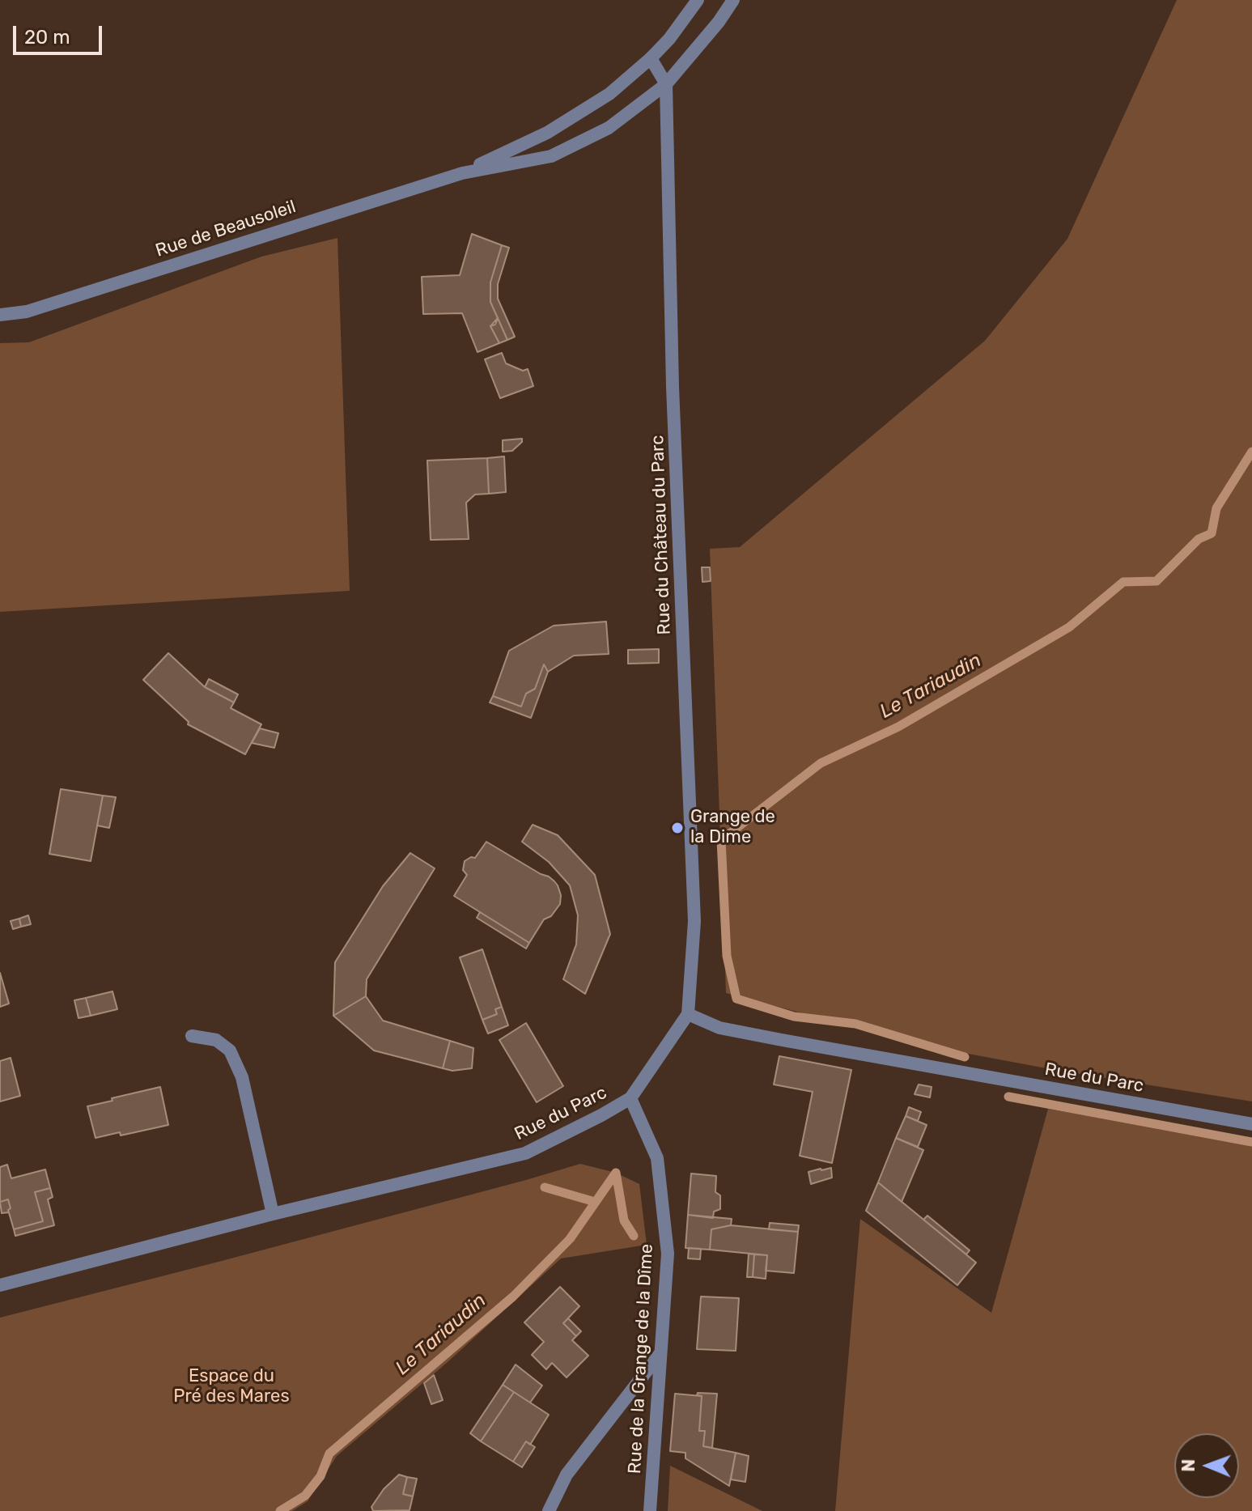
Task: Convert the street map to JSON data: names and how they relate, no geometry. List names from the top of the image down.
{
  "streets": {
    "street": [
      "Rue de Beausoleil",
      "Rue du Château du Parc",
      "Rue du Parc",
      "Rue de la Grange de la Dîme"
    ]
  },
  "crossings": [
    ["Rue de Beausoleil", "Rue du Château du Parc"],
    ["Rue du Château du Parc", "Rue du Parc"],
    ["Rue du Parc", "Rue de la Grange de la Dîme"]
  ],
  "water": ["Le Tariaudin"],
  "parks": ["Espace du Pré des Mares"],
  "places": ["Grange de la Dime"],
  "scale_bar": "20 m",
  "north": "left"
}
